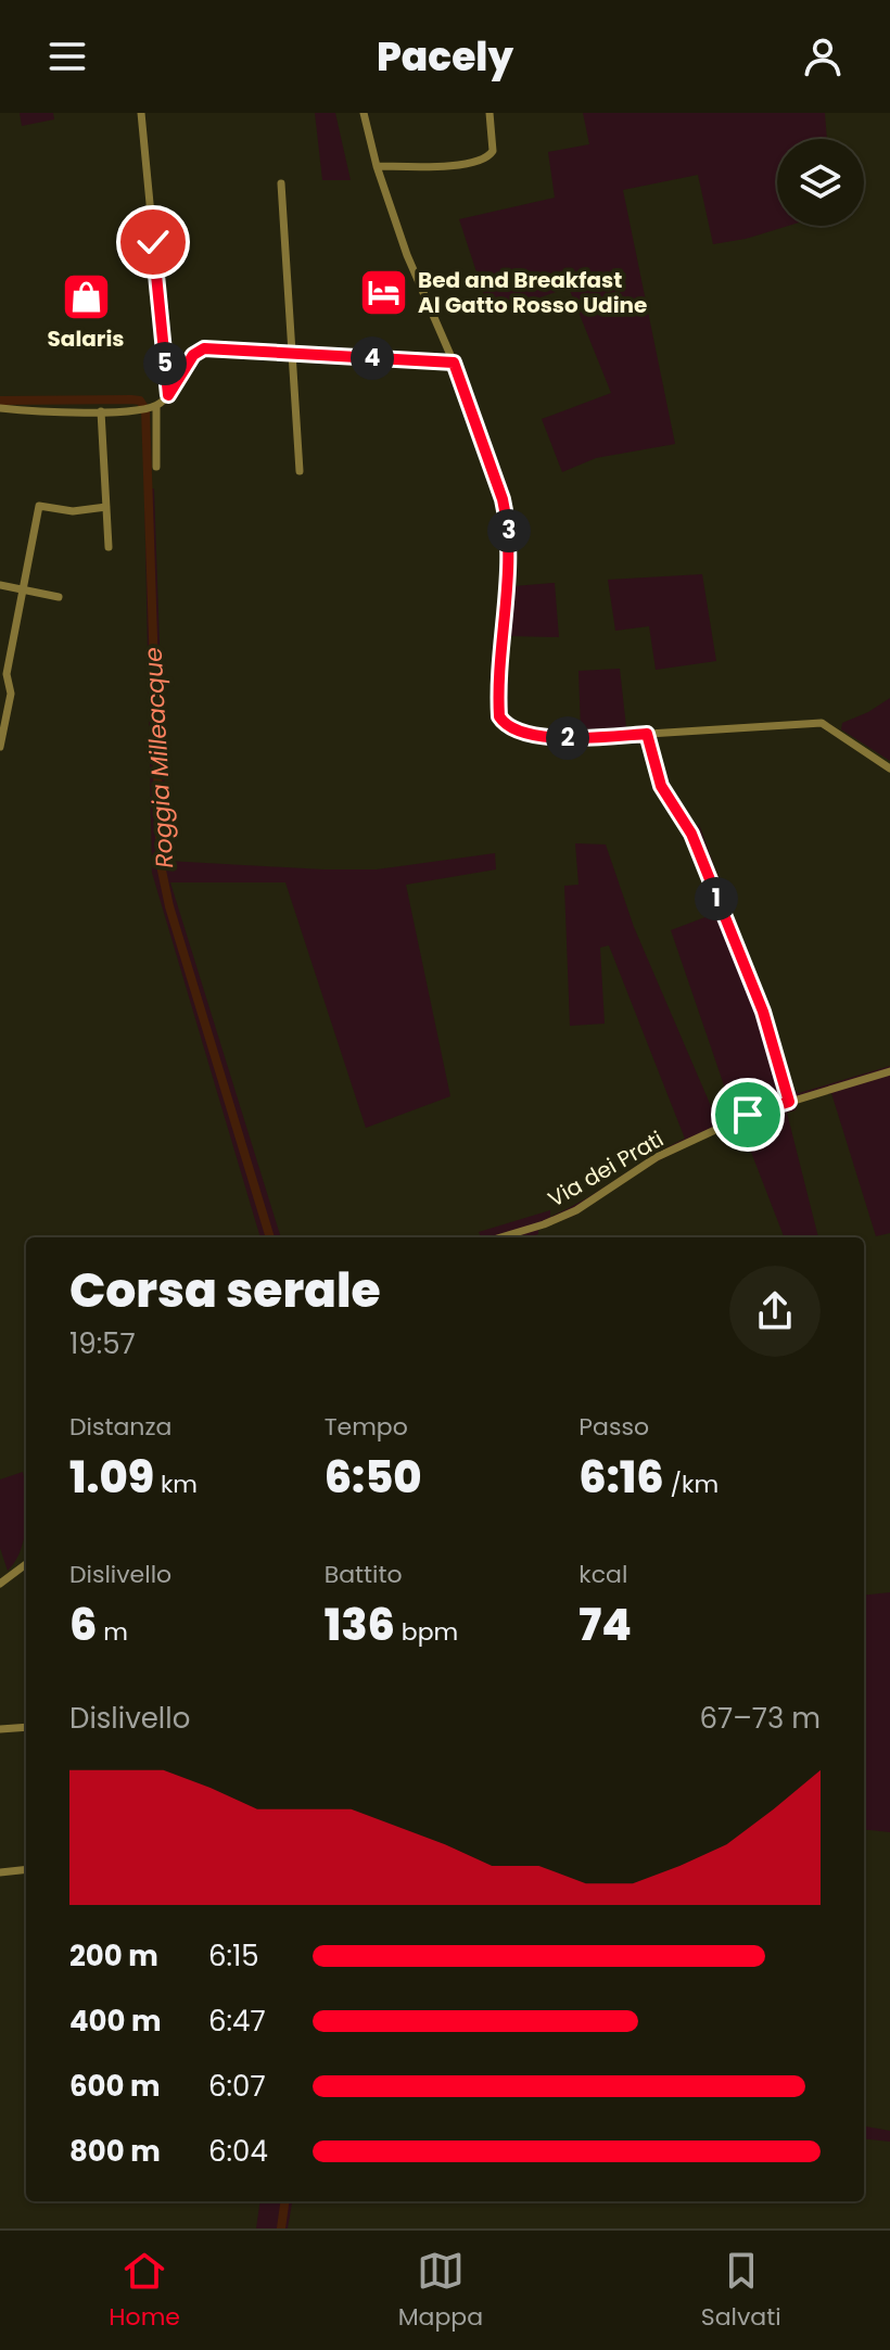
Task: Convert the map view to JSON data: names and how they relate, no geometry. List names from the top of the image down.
{
  "streets": {
    "street": ["Via dei Prati"]
  },
  "water": ["Roggia Milleacque"],
  "places": {
    "hotel": ["Bed and Breakfast Al Gatto Rosso Udine"],
    "shop": ["Salaris"]
  },
  "page": {
    "header": "Pacely",
    "pins": [
      "4",
      "5",
      "3",
      "2",
      "1"
    ],
    "heading": ["Corsa serale", "19:57"],
    "stats": [
      ["Distanza", "1.09 km"],
      ["Tempo", "6:50"],
      ["Passo", "6:16 /km"],
      ["Dislivello", "6 m"],
      ["Battito", "136 bpm"],
      ["kcal", "74"]
    ],
    "chart": ["Dislivello", "67–73 m"],
    "list": [
      {
        "name": "200 m",
        "note": "6:15"
      },
      {
        "name": "400 m",
        "note": "6:47"
      },
      {
        "name": "600 m",
        "note": "6:07"
      },
      {
        "name": "800 m",
        "note": "6:04"
      }
    ],
    "tabs": ["Home", "Mappa", "Salvati"]
  }
}
